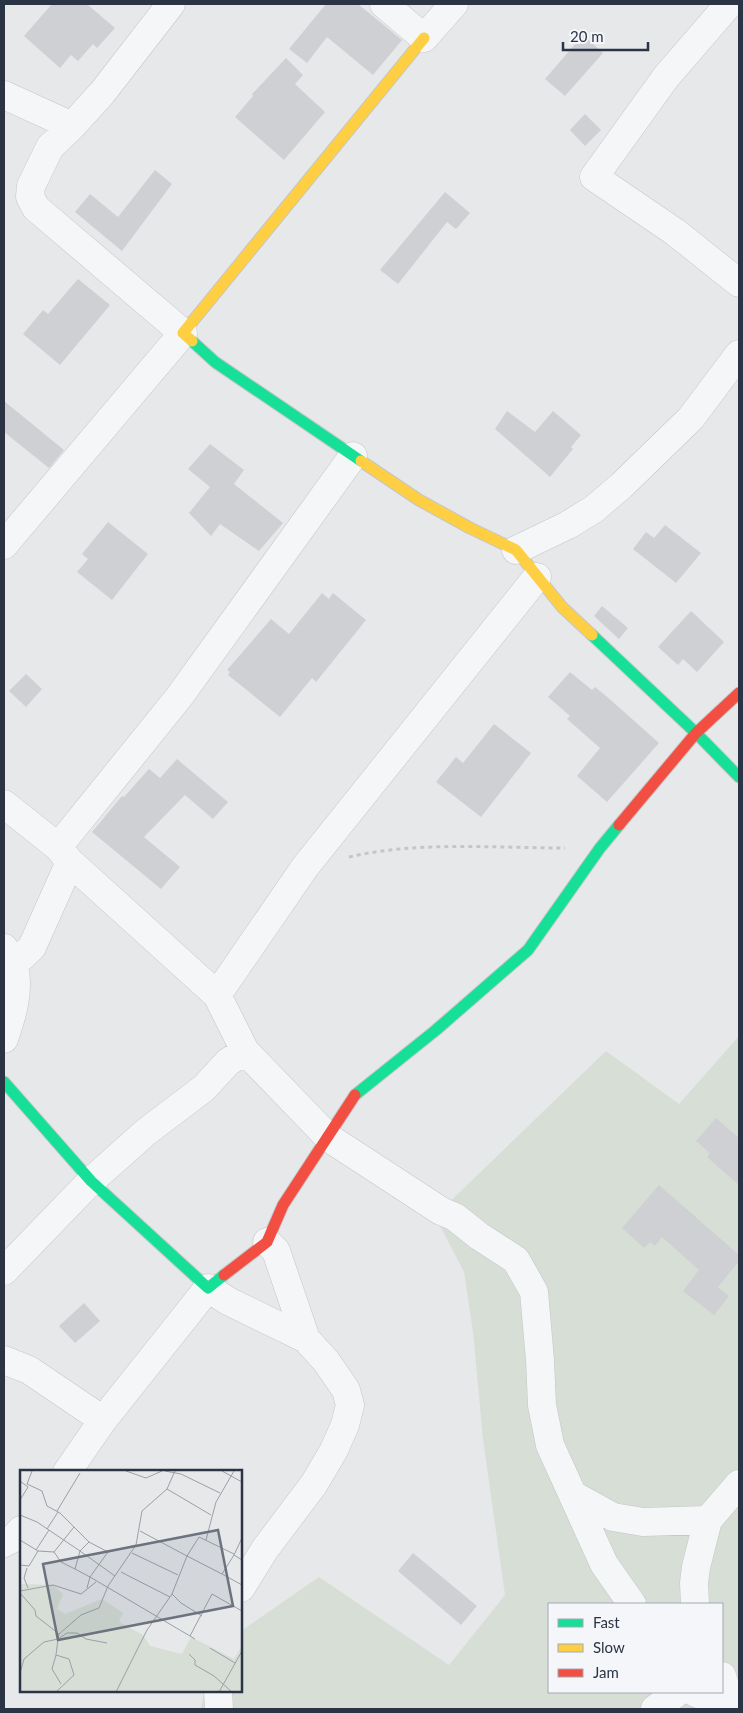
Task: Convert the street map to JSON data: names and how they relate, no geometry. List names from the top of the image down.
{
  "legend": ["Fast", "Slow", "Jam"],
  "scale_bar": "20 m"
}
